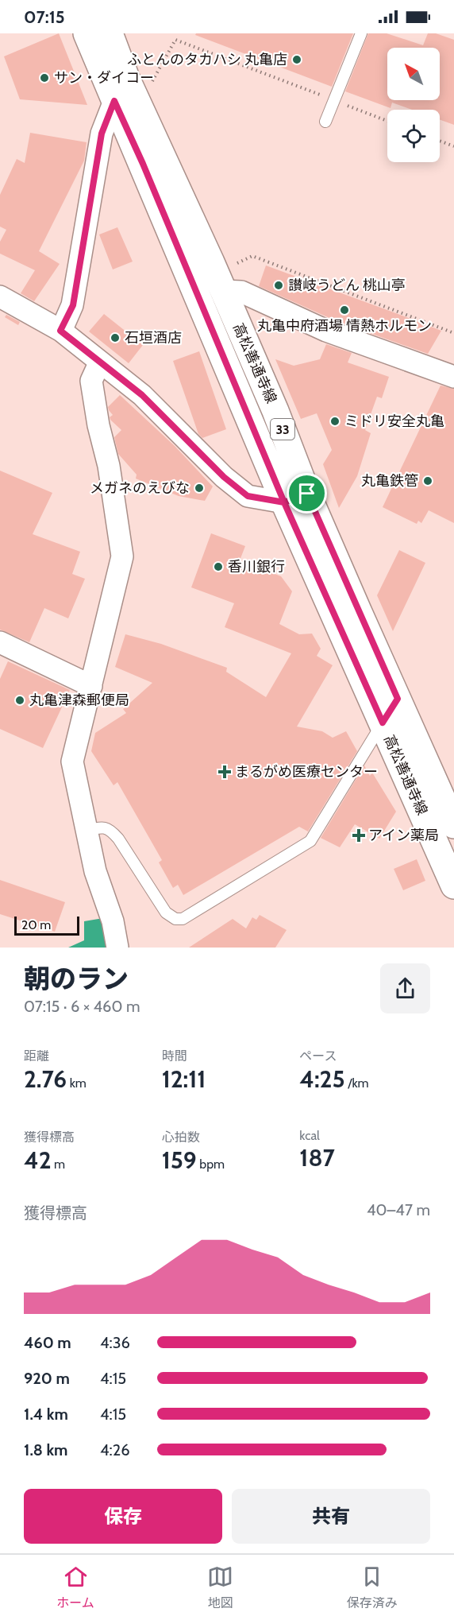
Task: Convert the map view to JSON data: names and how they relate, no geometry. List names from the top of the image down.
{
  "streets": {
    "main road": ["高松善通寺線", "33"]
  },
  "places": {
    "other": [
      "ふとんのタカハシ 丸亀店",
      "サン・ダイコー",
      "讃岐うどん 桃山亭",
      "丸亀中府酒場 情熱ホルモン",
      "石垣酒店",
      "ミドリ安全丸亀",
      "丸亀鉄管",
      "メガネのえびな",
      "香川銀行",
      "丸亀津森郵便局"
    ],
    "health": ["まるがめ医療センター", "アイン薬局"]
  },
  "scale_bar": "20 m",
  "north": "top left",
  "page": {
    "status": "07:15",
    "scale": "20 m",
    "heading": ["朝のラン", "07:15 · 6 × 460 m"],
    "stats": [
      ["距離", "2.76 km"],
      ["時間", "12:11"],
      ["ペース", "4:25 /km"],
      ["獲得標高", "42 m"],
      ["心拍数", "159 bpm"],
      ["kcal", "187"]
    ],
    "chart": ["獲得標高", "40–47 m"],
    "list": [
      {
        "name": "460 m",
        "note": "4:36"
      },
      {
        "name": "920 m",
        "note": "4:15"
      },
      {
        "name": "1.4 km",
        "note": "4:15"
      },
      {
        "name": "1.8 km",
        "note": "4:26"
      }
    ],
    "buttons": ["保存", "共有"],
    "tabs": ["ホーム", "地図", "保存済み"]
  }
}
